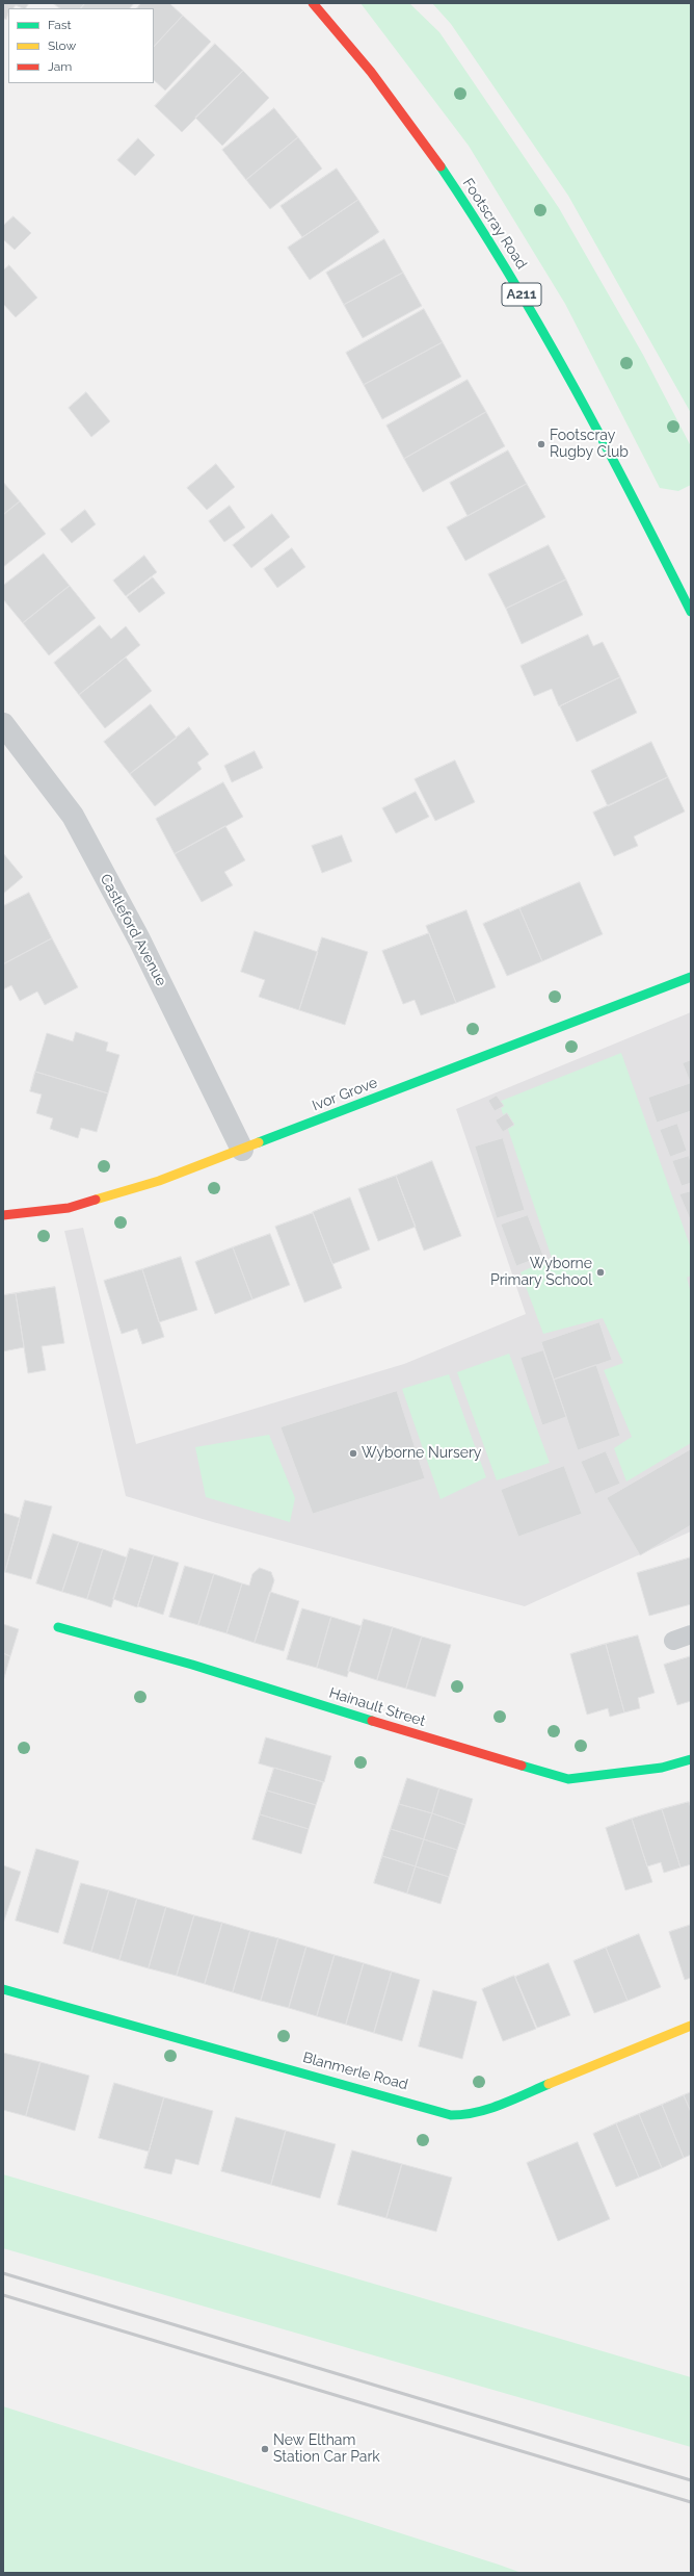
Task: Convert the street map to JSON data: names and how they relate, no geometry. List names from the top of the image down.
{
  "streets": {
    "street": [
      "Footscray Road",
      "A211",
      "Castleford Avenue",
      "Ivor Grove",
      "Hainault Street",
      "Blanmerle Road"
    ]
  },
  "crossings": [
    ["Castleford Avenue", "Ivor Grove"]
  ],
  "places": [
    "Footscray Rugby Club",
    "Wyborne Primary School",
    "Wyborne Nursery",
    "New Eltham Station Car Park"
  ],
  "legend": ["Fast", "Slow", "Jam"]
}
